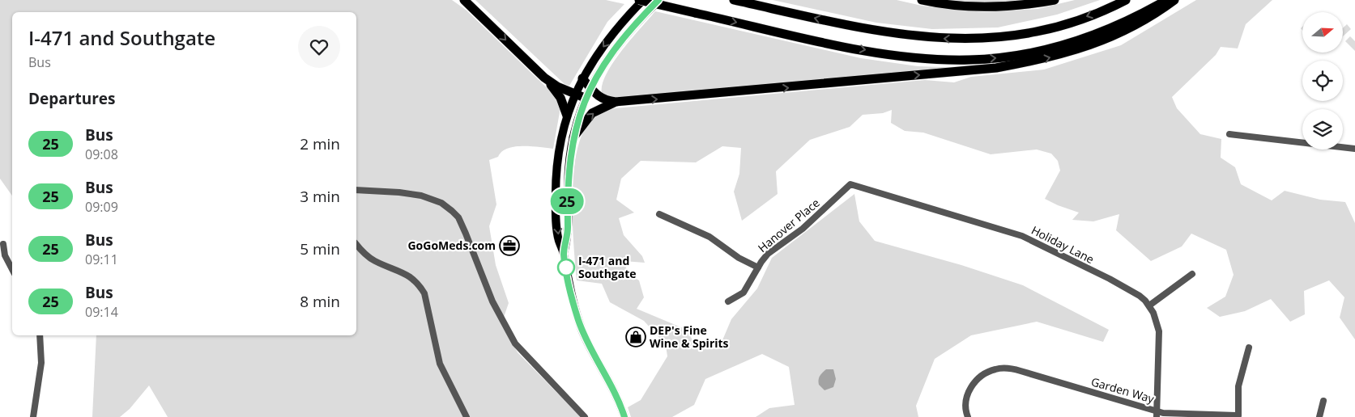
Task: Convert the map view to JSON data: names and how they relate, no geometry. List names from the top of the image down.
{
  "streets": {
    "street": ["Hanover Place", "Holiday Lane", "Garden Way"]
  },
  "crossings": [
    ["Hanover Place", "Holiday Lane"],
    ["Holiday Lane", "Garden Way"]
  ],
  "places": {
    "office": ["GoGoMeds.com"],
    "other": ["I-471 and Southgate"],
    "shop": ["DEP's Fine Wine & Spirits"]
  },
  "lines": ["bus line 25"],
  "north": "right",
  "page": {
    "on_map": "25",
    "heading": [
      ["I-471 and Southgate", "Bus"],
      "Departures"
    ],
    "list": [
      {
        "mark": "25",
        "name": "Bus",
        "note": "09:08",
        "value": "2 min"
      },
      {
        "mark": "25",
        "name": "Bus",
        "note": "09:09",
        "value": "3 min"
      },
      {
        "mark": "25",
        "name": "Bus",
        "note": "09:11",
        "value": "5 min"
      },
      {
        "mark": "25",
        "name": "Bus",
        "note": "09:14",
        "value": "8 min"
      }
    ]
  }
}
